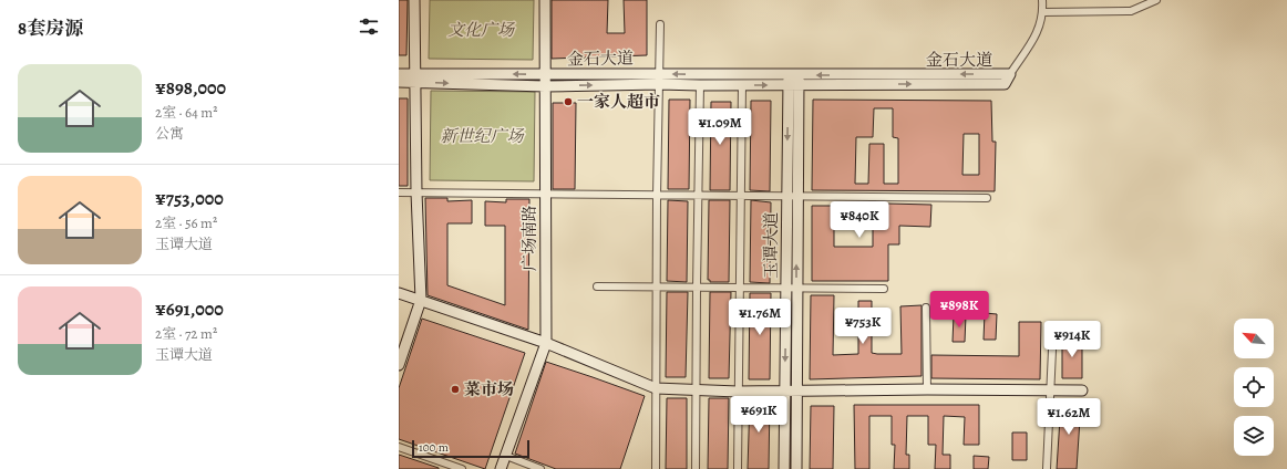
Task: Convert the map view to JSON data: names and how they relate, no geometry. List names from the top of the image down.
{
  "streets": {
    "main road": ["金石大道", "广场南路", "玉谭大道"]
  },
  "crossings": [
    ["金石大道", "广场南路"],
    ["金石大道", "玉谭大道"]
  ],
  "parks": ["文化广场", "新世纪广场"],
  "places": ["一家人超市", "菜市场"],
  "scale_bar": "100 m",
  "north": "top left",
  "page": {
    "heading": "8套房源",
    "list": [
      {
        "name": "¥898,000",
        "note": "2室 · 64 m² · 公寓"
      },
      {
        "name": "¥753,000",
        "note": "2室 · 56 m² · 玉谭大道"
      },
      {
        "name": "¥691,000",
        "note": "2室 · 72 m² · 玉谭大道"
      }
    ],
    "price": [
      "¥1.09M",
      "¥840K",
      "¥898K",
      "¥1.76M",
      "¥753K",
      "¥914K",
      "¥691K",
      "¥1.62M"
    ],
    "scale": "100 m"
  }
}
